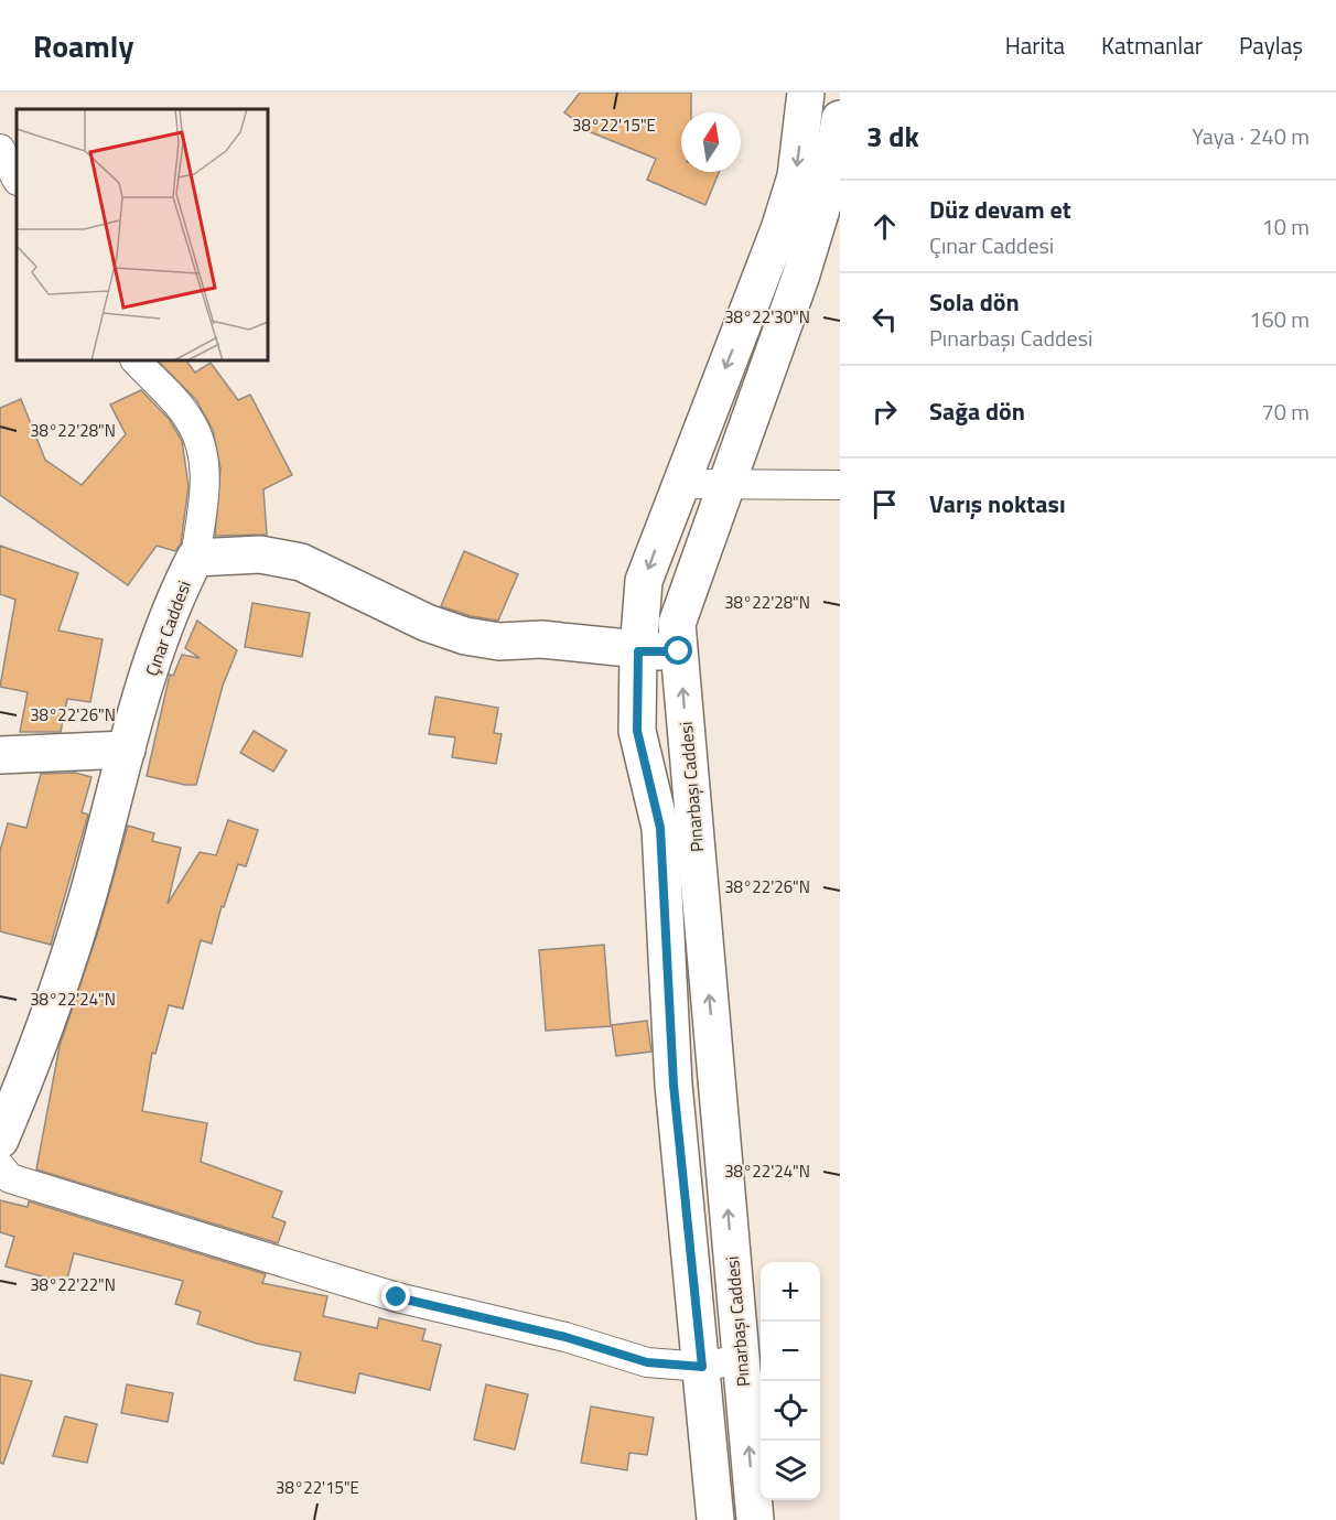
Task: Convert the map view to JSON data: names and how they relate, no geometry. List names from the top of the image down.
{
  "streets": {
    "street": ["Çınar Caddesi", "Pınarbaşı Caddesi"]
  },
  "crossings": [
    ["Çınar Caddesi", "Pınarbaşı Caddesi"]
  ],
  "north": "top",
  "page": {
    "header": "Roamly",
    "nav": ["Harita", "Katmanlar", "Paylaş"],
    "heading": ["3 dk", "Yaya · 240 m"],
    "list": [
      ["Düz devam et", "Çınar Caddesi", "10 m"],
      ["Sola dön", "Pınarbaşı Caddesi", "160 m"],
      ["Sağa dön", "70 m"],
      "Varış noktası"
    ],
    "map_buttons": ["+", "−"]
  },
  "coordinates": [
    "38°22'15\"E",
    "38°22'30\"N",
    "38°22'28\"N",
    "38°22'26\"N",
    "38°22'24\"N",
    "38°22'22\"N"
  ]
}
